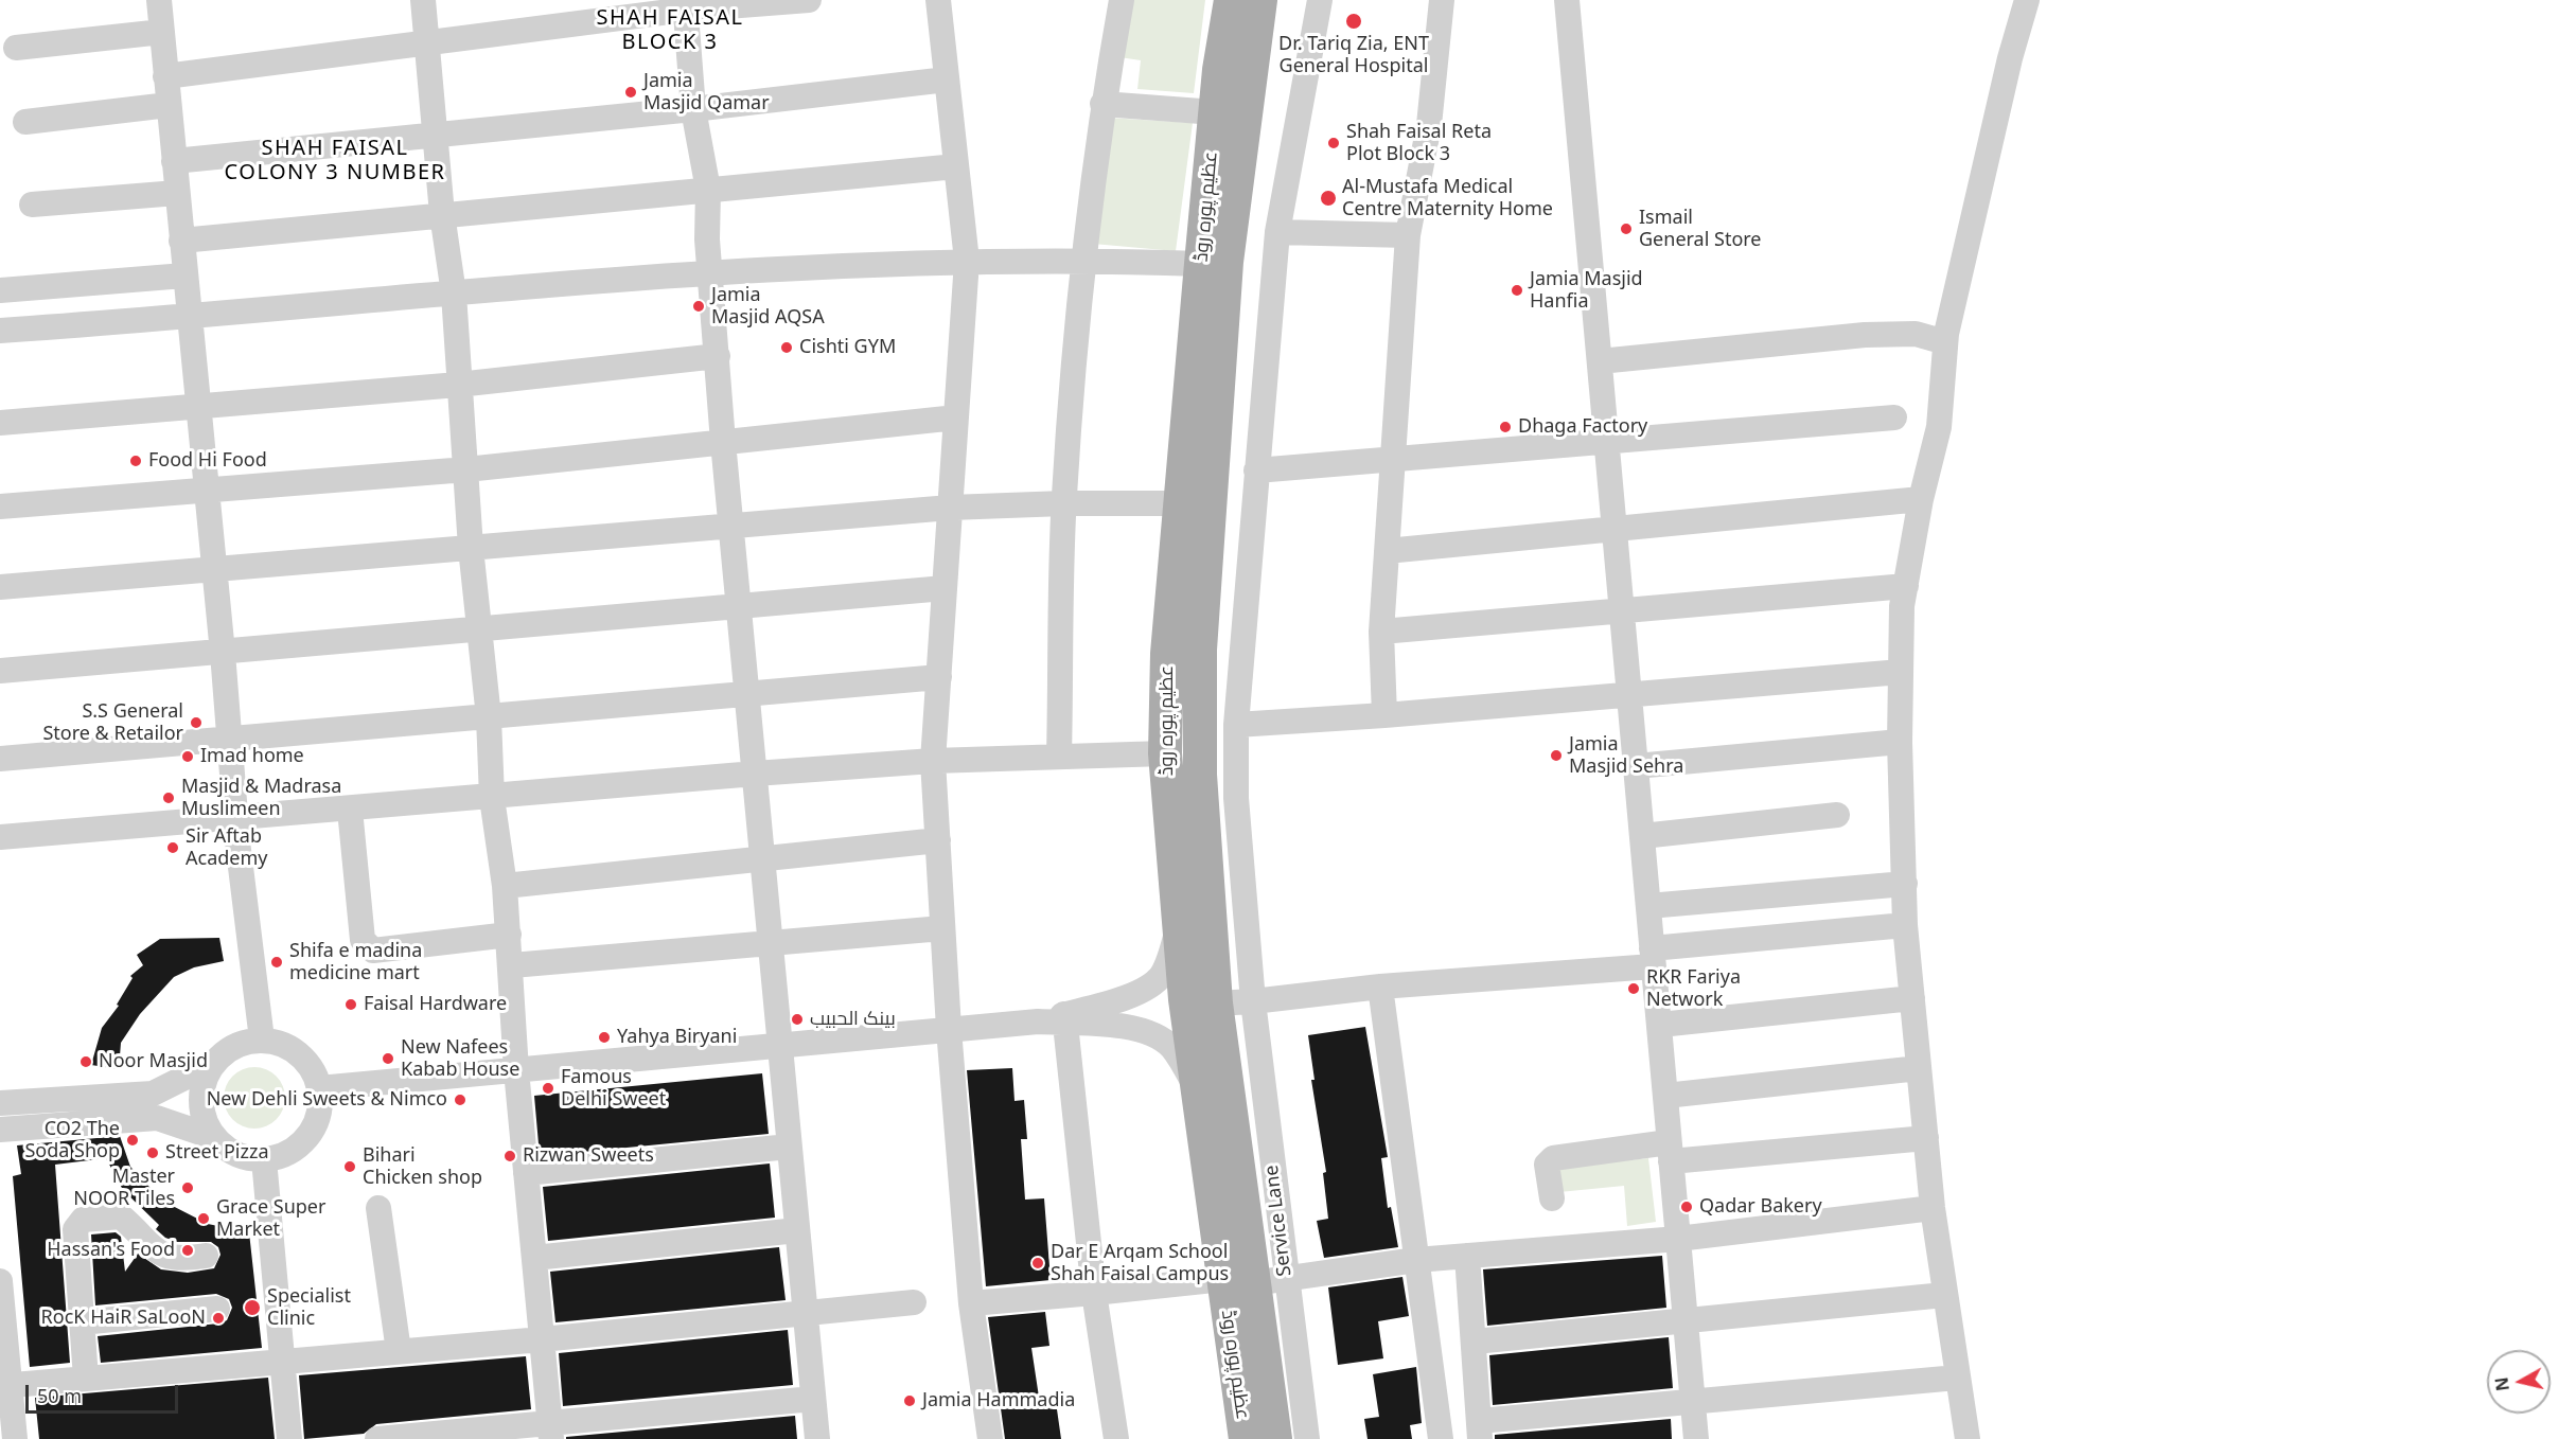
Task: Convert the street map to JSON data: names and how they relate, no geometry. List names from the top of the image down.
{
  "streets": {
    "main road": ["عظیم پورہ روڈ"],
    "street": ["Service Lane"]
  },
  "districts": ["SHAH FAISAL BLOCK 3", "SHAH FAISAL COLONY 3 NUMBER"],
  "places": [
    "Dr. Tariq Zia, ENT General Hospital",
    "Jamia Masjid Qamar",
    "Shah Faisal Reta Plot Block 3",
    "Al-Mustafa Medical Centre Maternity Home",
    "Ismail General Store",
    "Jamia Masjid Hanfia",
    "Jamia Masjid AQSA",
    "Cishti GYM",
    "Dhaga Factory",
    "Food Hi Food",
    "S.S General Store & Retailor",
    "Jamia Masjid Sehra",
    "Imad home",
    "Masjid & Madrasa Muslimeen",
    "Sir Aftab Academy",
    "Shifa e madina medicine mart",
    "RKR Fariya Network",
    "Faisal Hardware",
    "بينک الحبيب",
    "Yahya Biryani",
    "New Nafees Kabab House",
    "Noor Masjid",
    "Famous Delhi Sweet",
    "New Dehli Sweets & Nimco",
    "CO2 The Soda Shop",
    "Street Pizza",
    "Rizwan Sweets",
    "Bihari Chicken shop",
    "Master NOOR Tiles",
    "Qadar Bakery",
    "Grace Super Market",
    "Hassan's Food",
    "Dar E Arqam School Shah Faisal Campus",
    "Specialist Clinic",
    "RocK HaiR SaLooN",
    "Jamia Hammadia"
  ],
  "scale_bar": "50 m",
  "north": "left"
}
